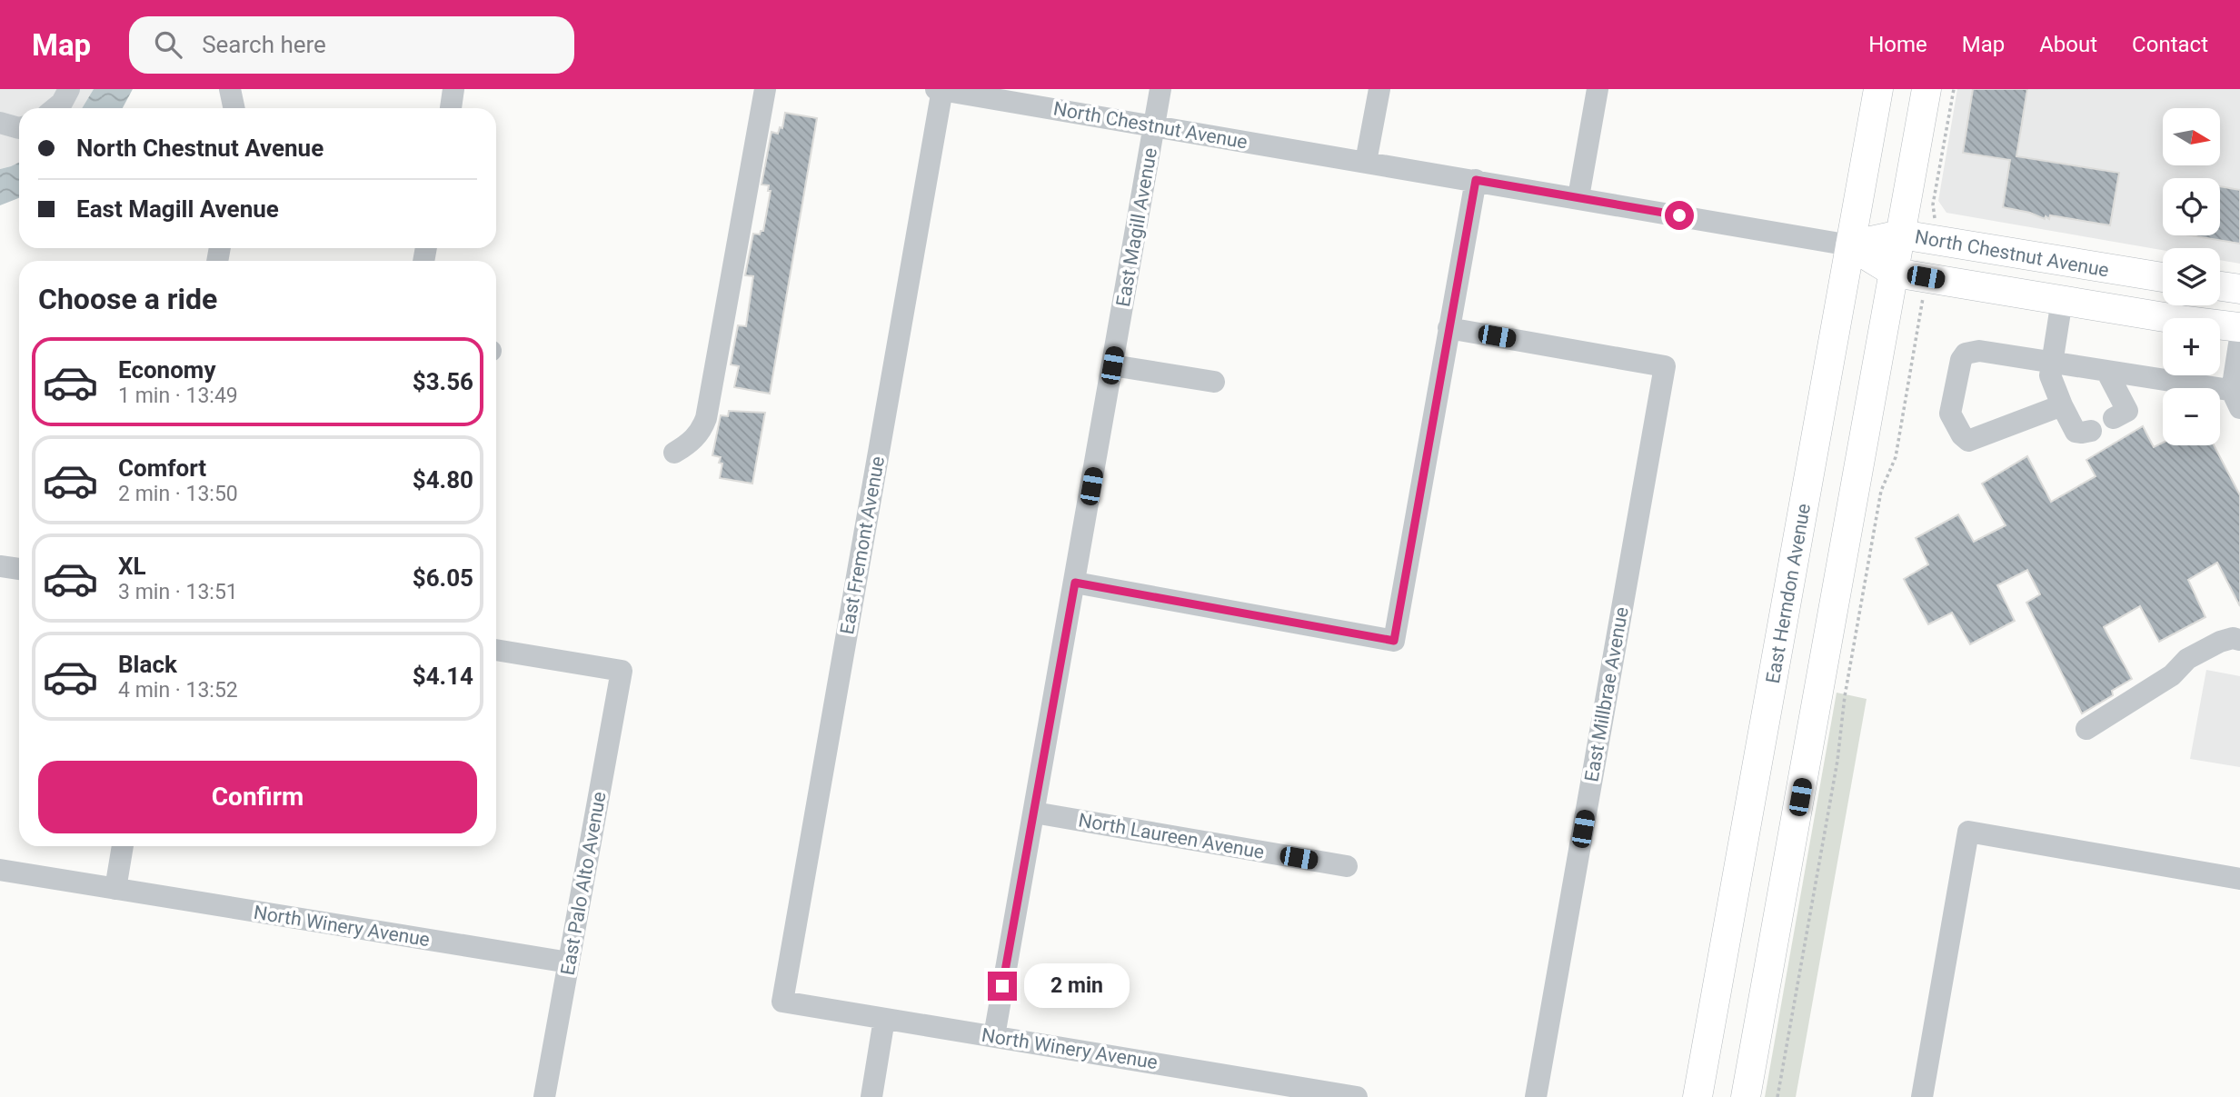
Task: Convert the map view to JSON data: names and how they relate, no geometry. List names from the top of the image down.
{
  "streets": {
    "main road": ["North Chestnut Avenue", "East Herndon Avenue"],
    "street": [
      "East Magill Avenue",
      "East Fremont Avenue",
      "East Millbrae Avenue",
      "North Laureen Avenue",
      "East Palo Alto Avenue",
      "North Winery Avenue"
    ]
  },
  "crossings": [
    ["North Chestnut Avenue", "East Magill Avenue"],
    ["North Chestnut Avenue", "East Fremont Avenue"],
    ["North Chestnut Avenue", "East Herndon Avenue"],
    ["East Magill Avenue", "North Laureen Avenue"],
    ["East Magill Avenue", "North Winery Avenue"],
    ["East Fremont Avenue", "North Winery Avenue"],
    ["East Palo Alto Avenue", "North Winery Avenue"]
  ],
  "north": "right",
  "page": {
    "header": "Map",
    "search": "Search here",
    "nav": [
      "Home",
      "Map",
      "About",
      "Contact"
    ],
    "map_buttons": ["+", "−"],
    "banner": ["North Chestnut Avenue", "East Magill Avenue"],
    "heading": "Choose a ride",
    "list": [
      {
        "name": "Economy",
        "note": "1 min · 13:49",
        "value": "$3.56"
      },
      {
        "name": "Comfort",
        "note": "2 min · 13:50",
        "value": "$4.80"
      },
      {
        "name": "XL",
        "note": "3 min · 13:51",
        "value": "$6.05"
      },
      {
        "name": "Black",
        "note": "4 min · 13:52",
        "value": "$4.14"
      }
    ],
    "buttons": "Confirm",
    "bubble": "2 min"
  }
}
